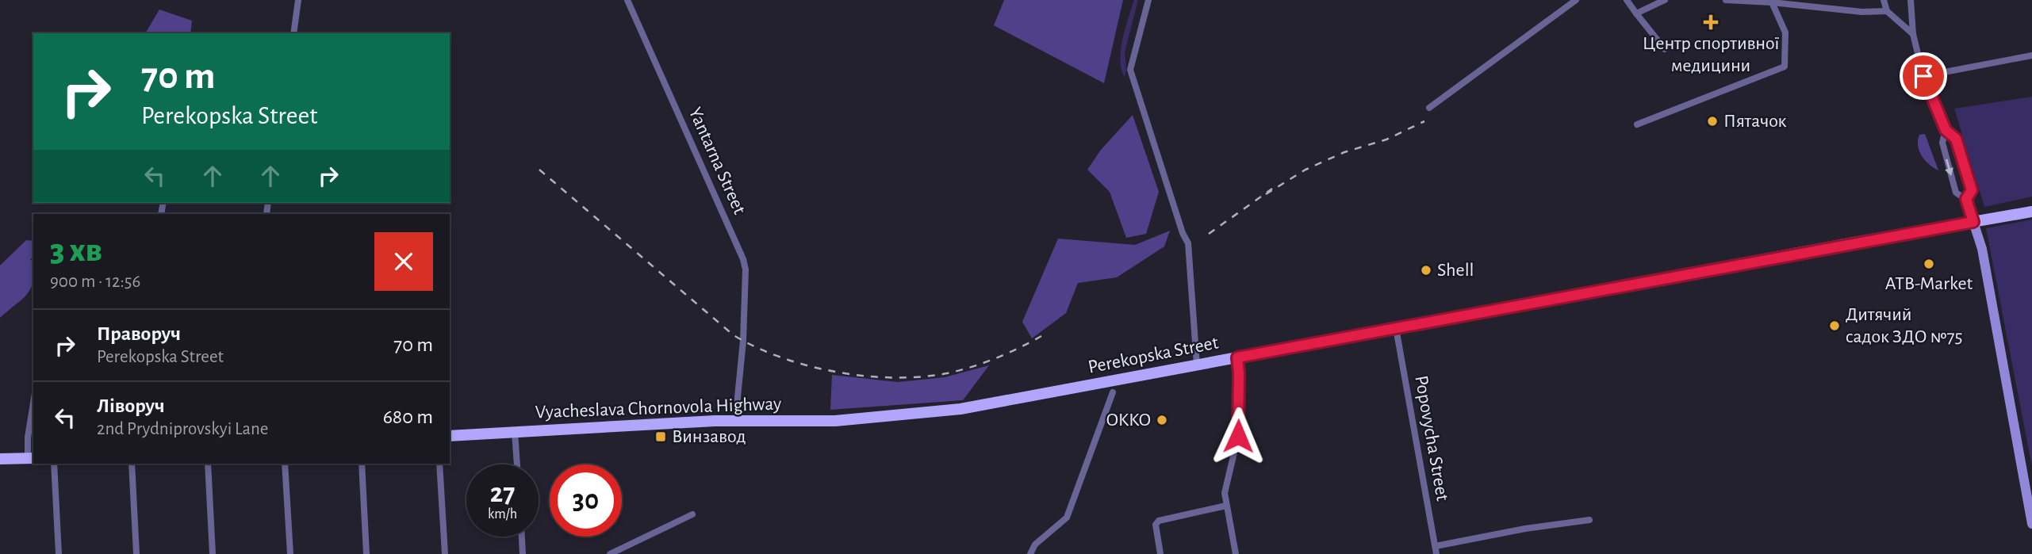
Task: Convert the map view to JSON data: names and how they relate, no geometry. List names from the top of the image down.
{
  "streets": {
    "main road": ["Perekopska Street", "Vyacheslava Chornovola Highway"],
    "street": ["Yantarna Street", "Popovycha Street"]
  },
  "crossings": [
    ["Yantarna Street", "Vyacheslava Chornovola Highway"],
    ["Perekopska Street", "Vyacheslava Chornovola Highway"],
    ["Perekopska Street", "Popovycha Street"]
  ],
  "places": {
    "health": ["Центр спортивної медицини"],
    "other": [
      "Пятачок",
      "ATB-Market",
      "Shell",
      "Дитячий садок ЗДО №75",
      "OKKO"
    ],
    "transit": ["Винзавод"]
  },
  "page": {
    "turn": ["70 m", "Perekopska Street"],
    "heading": ["3 хв", "900 m · 12:56"],
    "list": [
      {
        "name": "Праворуч",
        "note": "Perekopska Street",
        "value": "70 m"
      },
      {
        "name": "Ліворуч",
        "note": "2nd Prydniprovskyi Lane",
        "value": "680 m"
      }
    ],
    "speed": "27 km/h",
    "limit": "30"
  }
}
